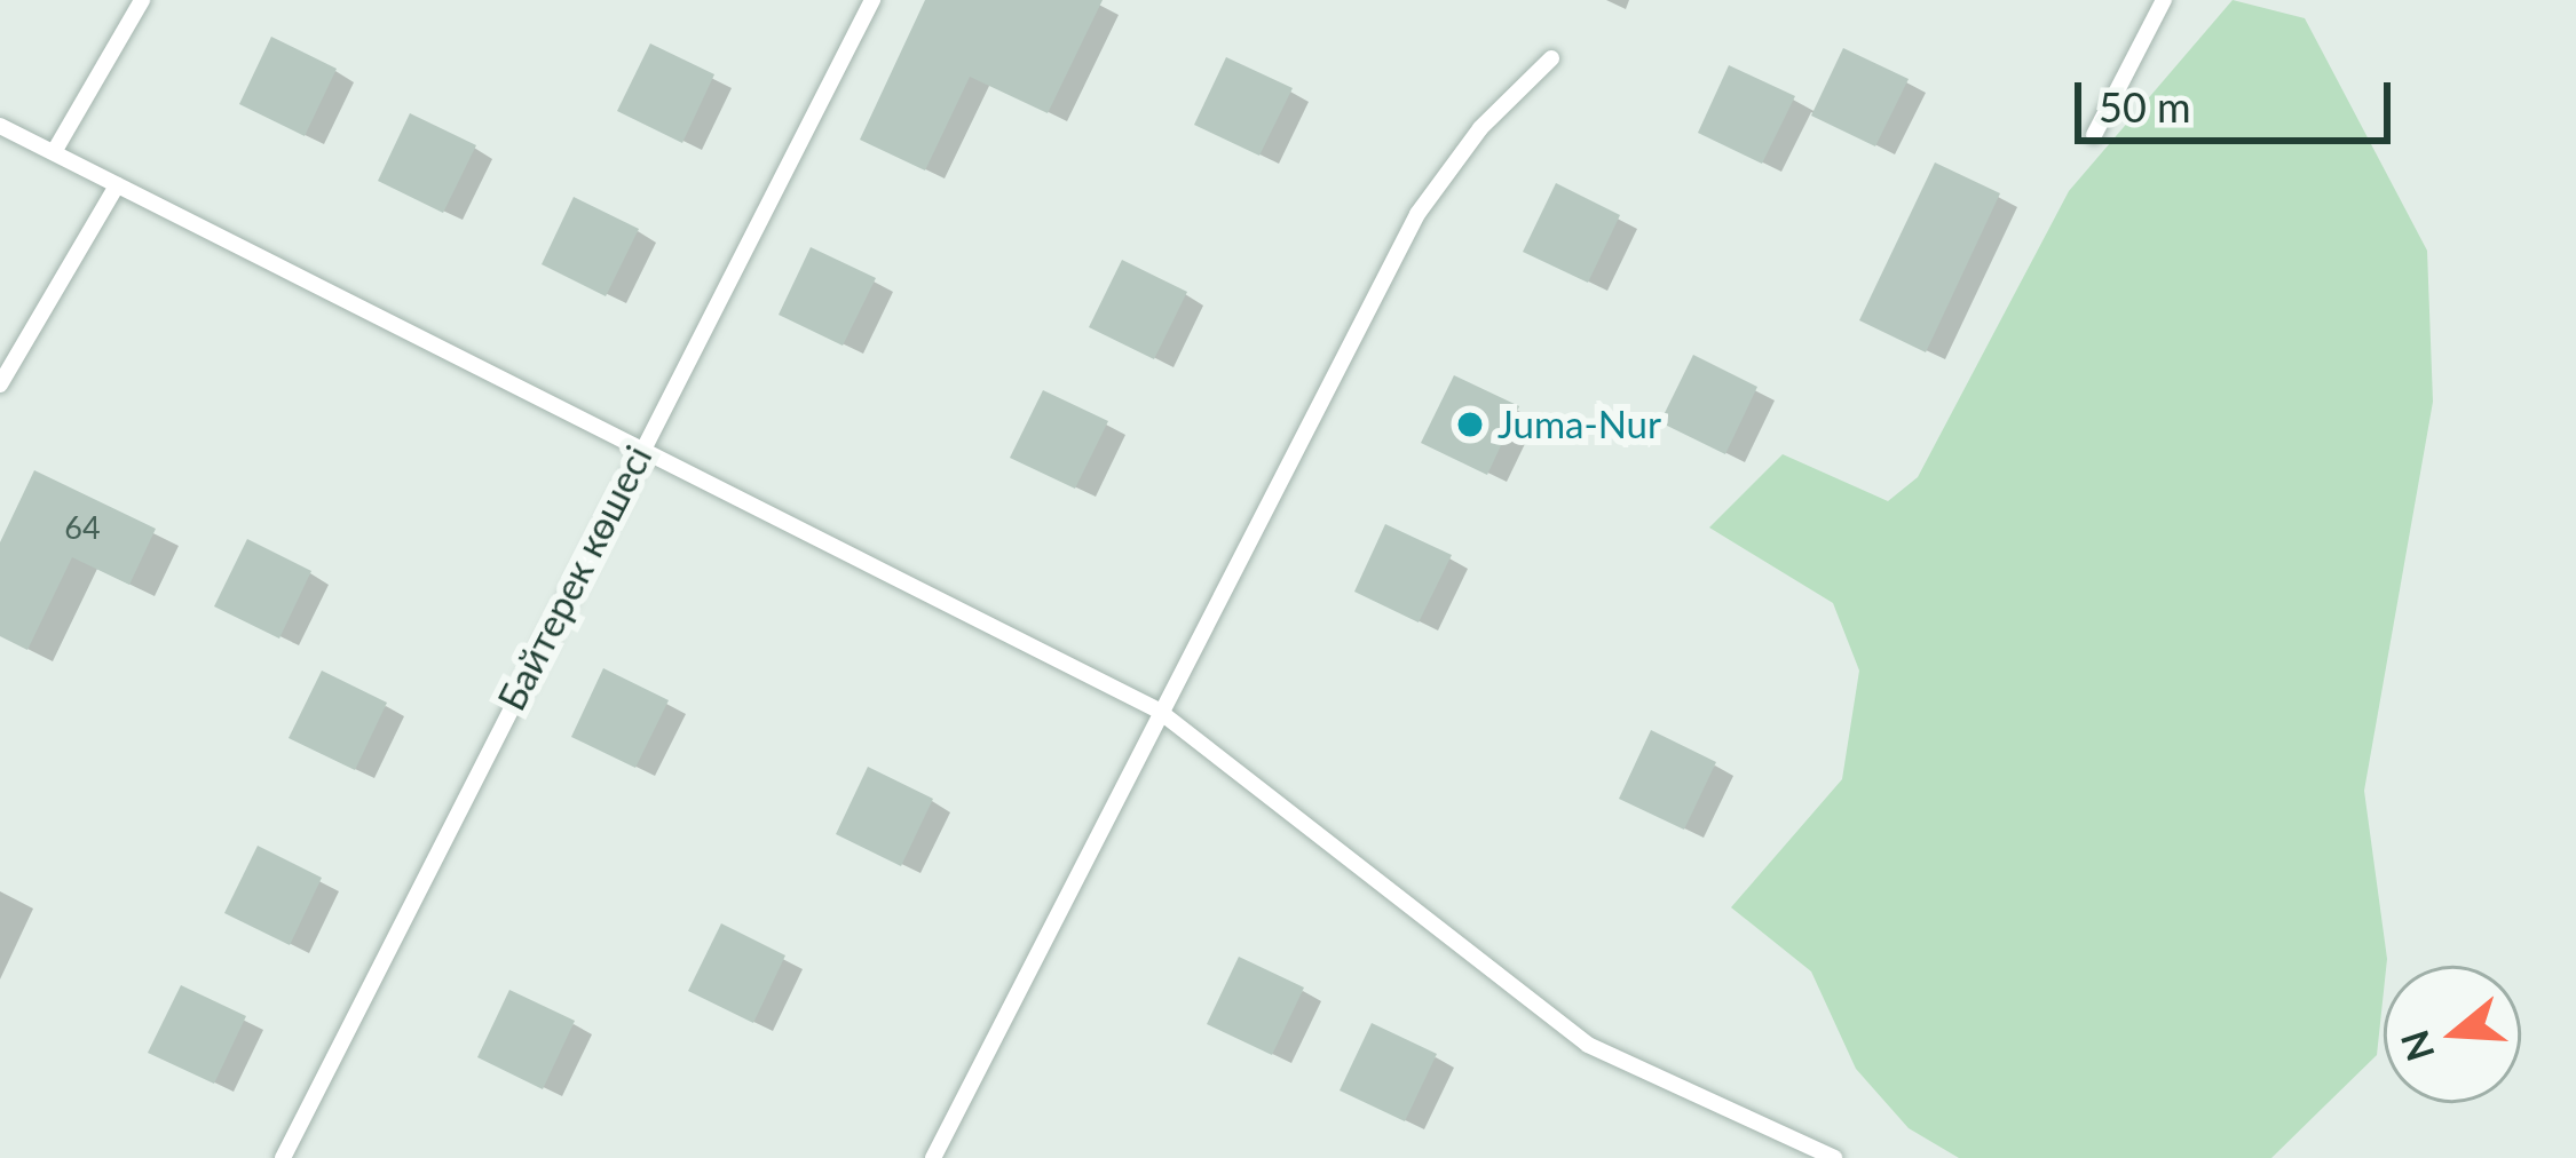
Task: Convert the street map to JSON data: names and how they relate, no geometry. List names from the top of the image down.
{
  "streets": {
    "lane": ["Байтерек көшесі"]
  },
  "places": ["Juma-Nur"],
  "house_numbers": ["64"],
  "scale_bar": "50 m",
  "north": "left"
}
